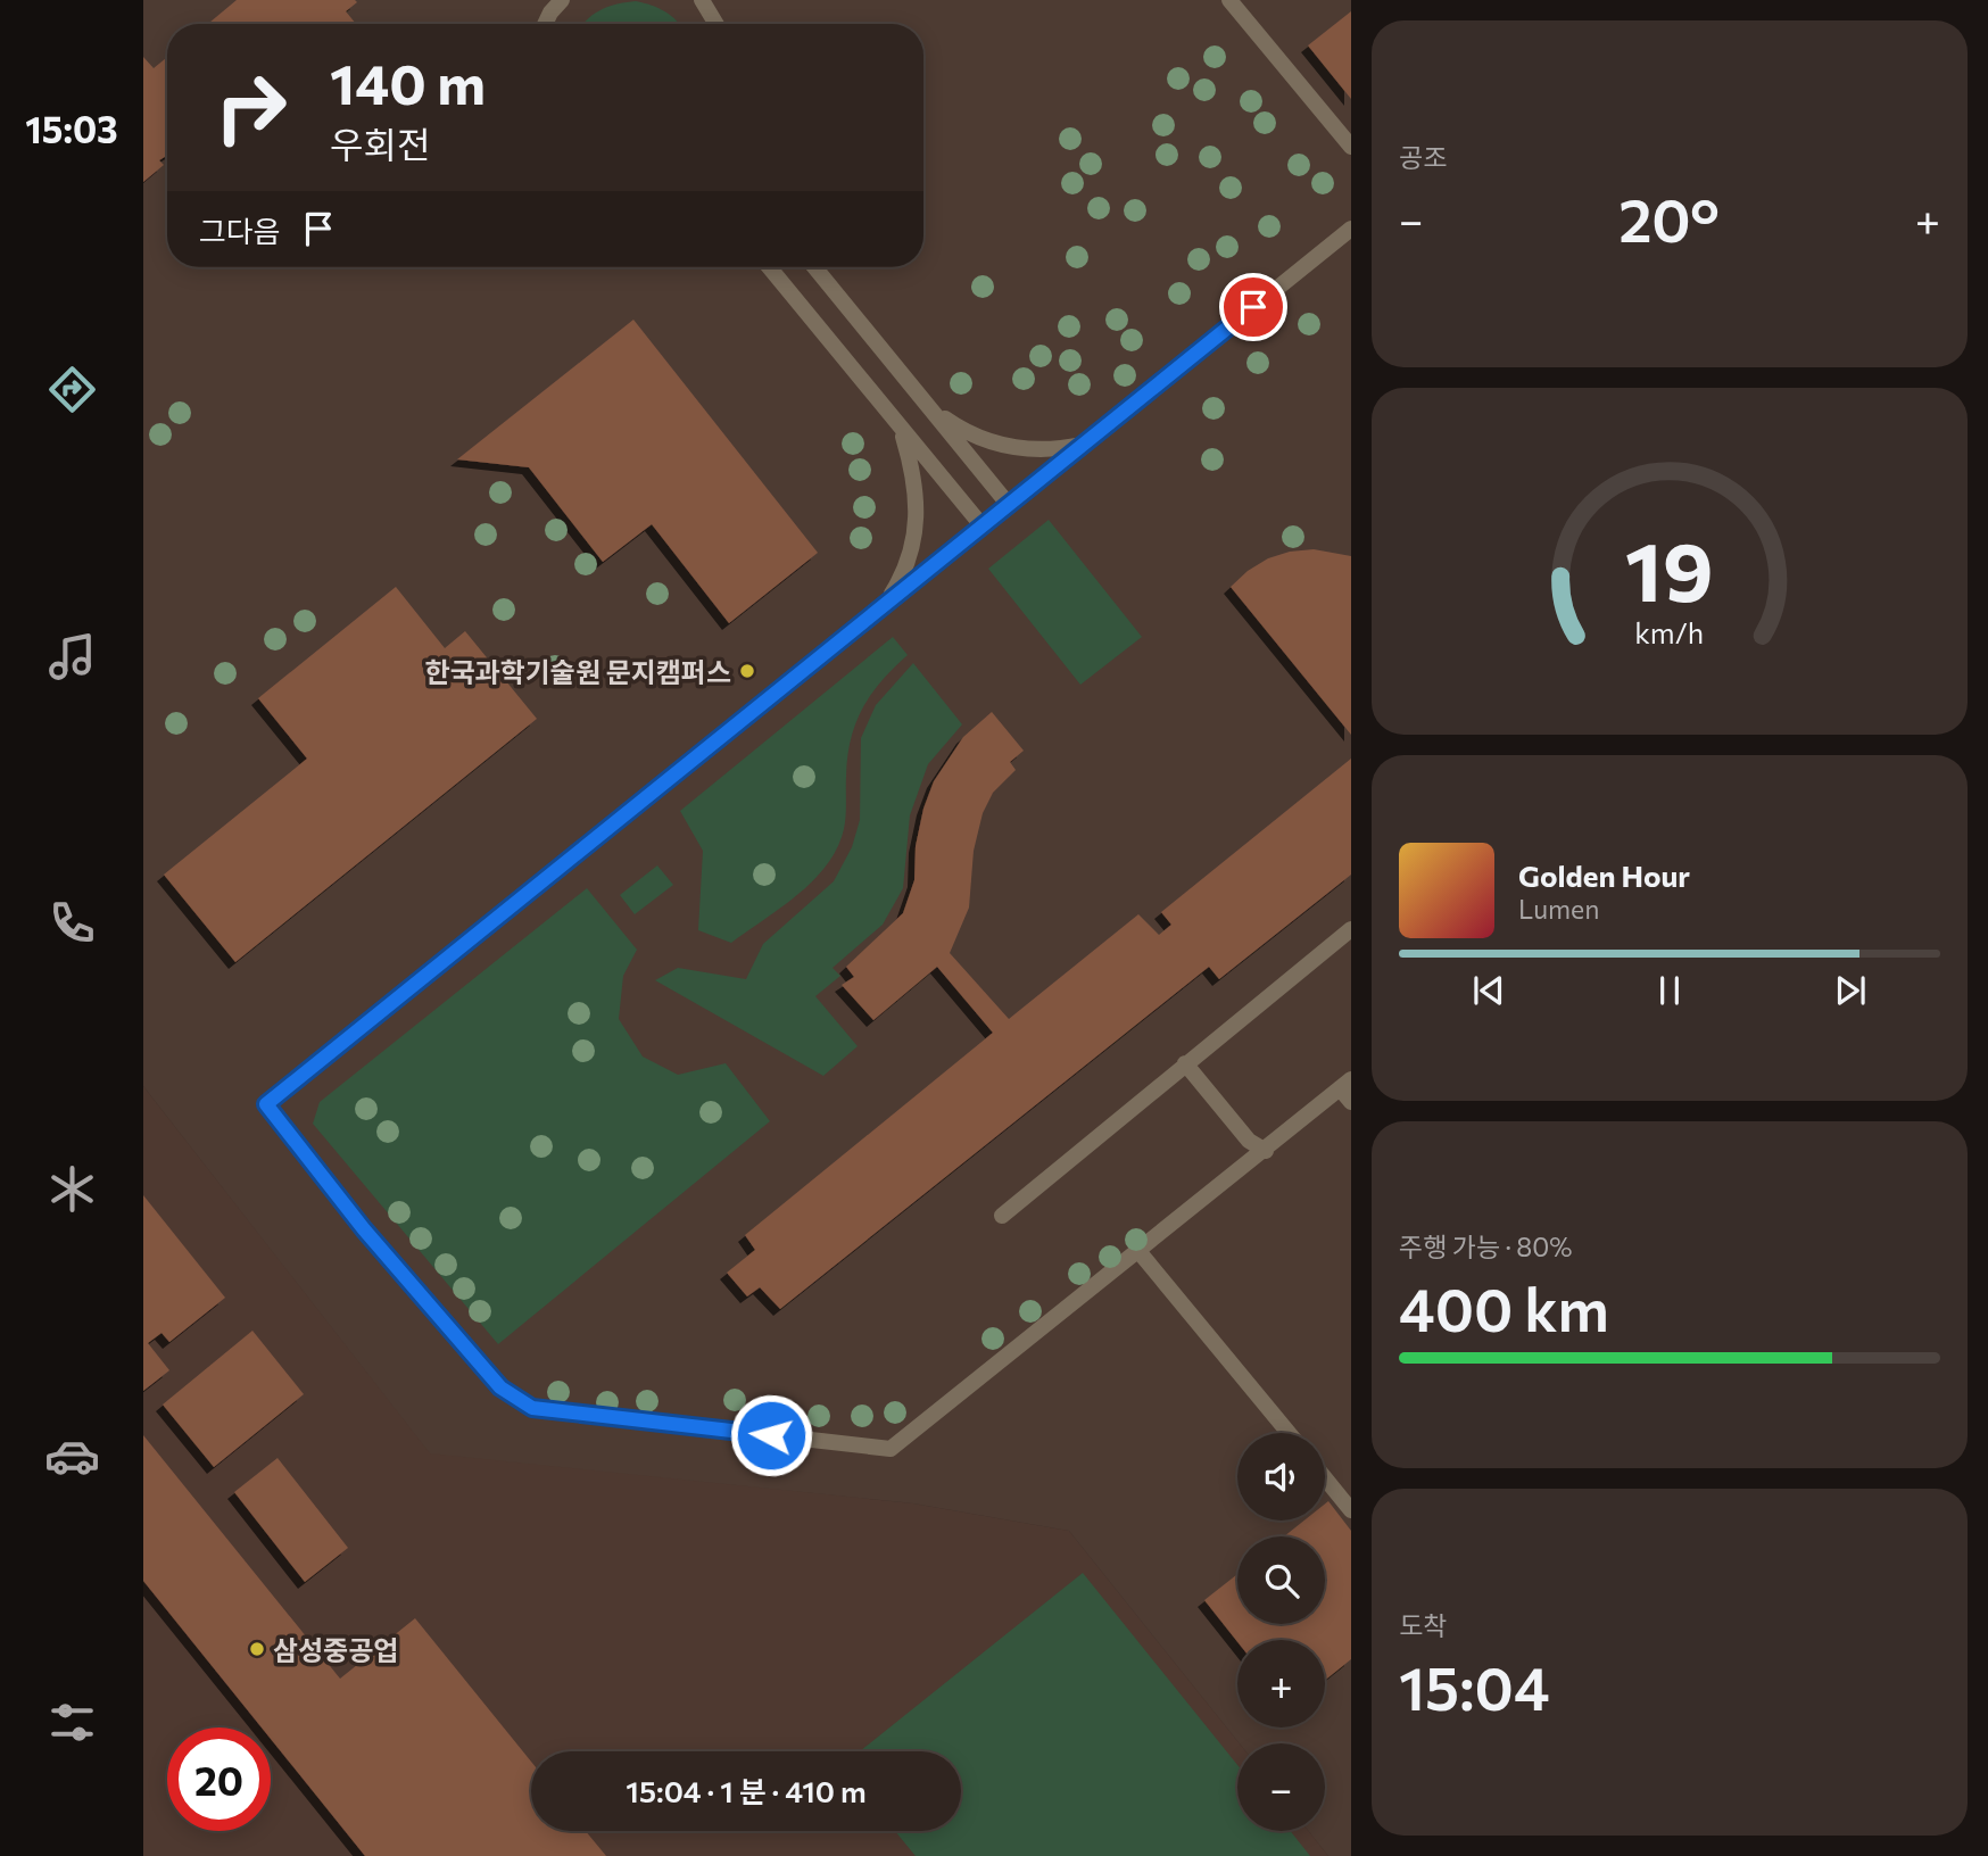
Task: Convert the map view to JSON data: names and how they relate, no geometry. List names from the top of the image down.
{
  "places": ["한국과학기술원 문지캠퍼스", "삼성중공업"],
  "page": {
    "tabs": "15:03",
    "tile": [
      "공조",
      ["주행 가능 · 80%", "400 km"],
      ["도착", "15:04"]
    ],
    "turn": ["140 m", "우회전"],
    "heat": ["−", "20°", "+"],
    "then": "그다음",
    "song": ["Golden Hour", "Lumen"],
    "map_buttons": ["+", "−"],
    "limit": "20",
    "trip": "15:04 · 1 분 · 410 m",
    "gauge": ["19", "km/h"]
  }
}
